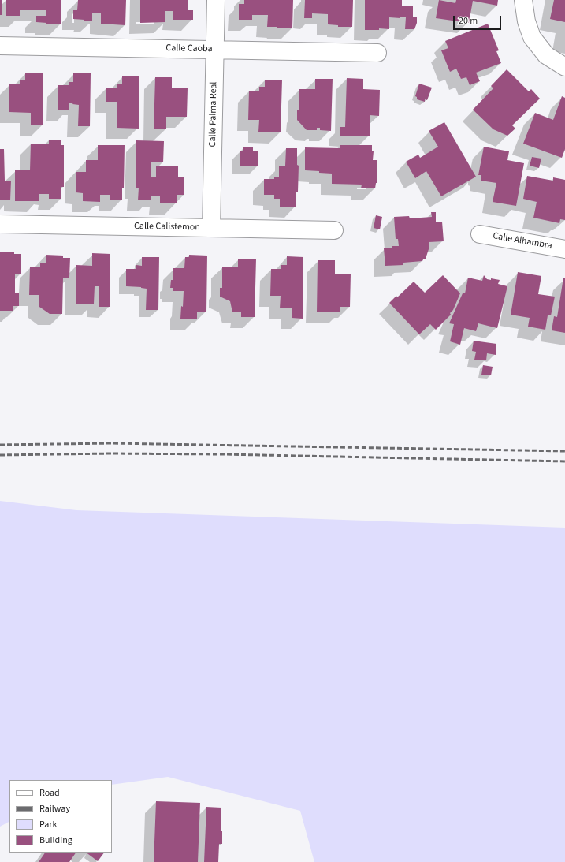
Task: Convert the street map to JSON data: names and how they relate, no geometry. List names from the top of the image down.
{
  "streets": {
    "street": [
      "Calle Caoba",
      "Calle Palma Real",
      "Calle Calistemon",
      "Calle Alhambra"
    ]
  },
  "crossings": [
    ["Calle Caoba", "Calle Palma Real"],
    ["Calle Palma Real", "Calle Calistemon"]
  ],
  "legend": [
    "Road",
    "Railway",
    "Park",
    "Building"
  ],
  "scale_bar": "20 m"
}
